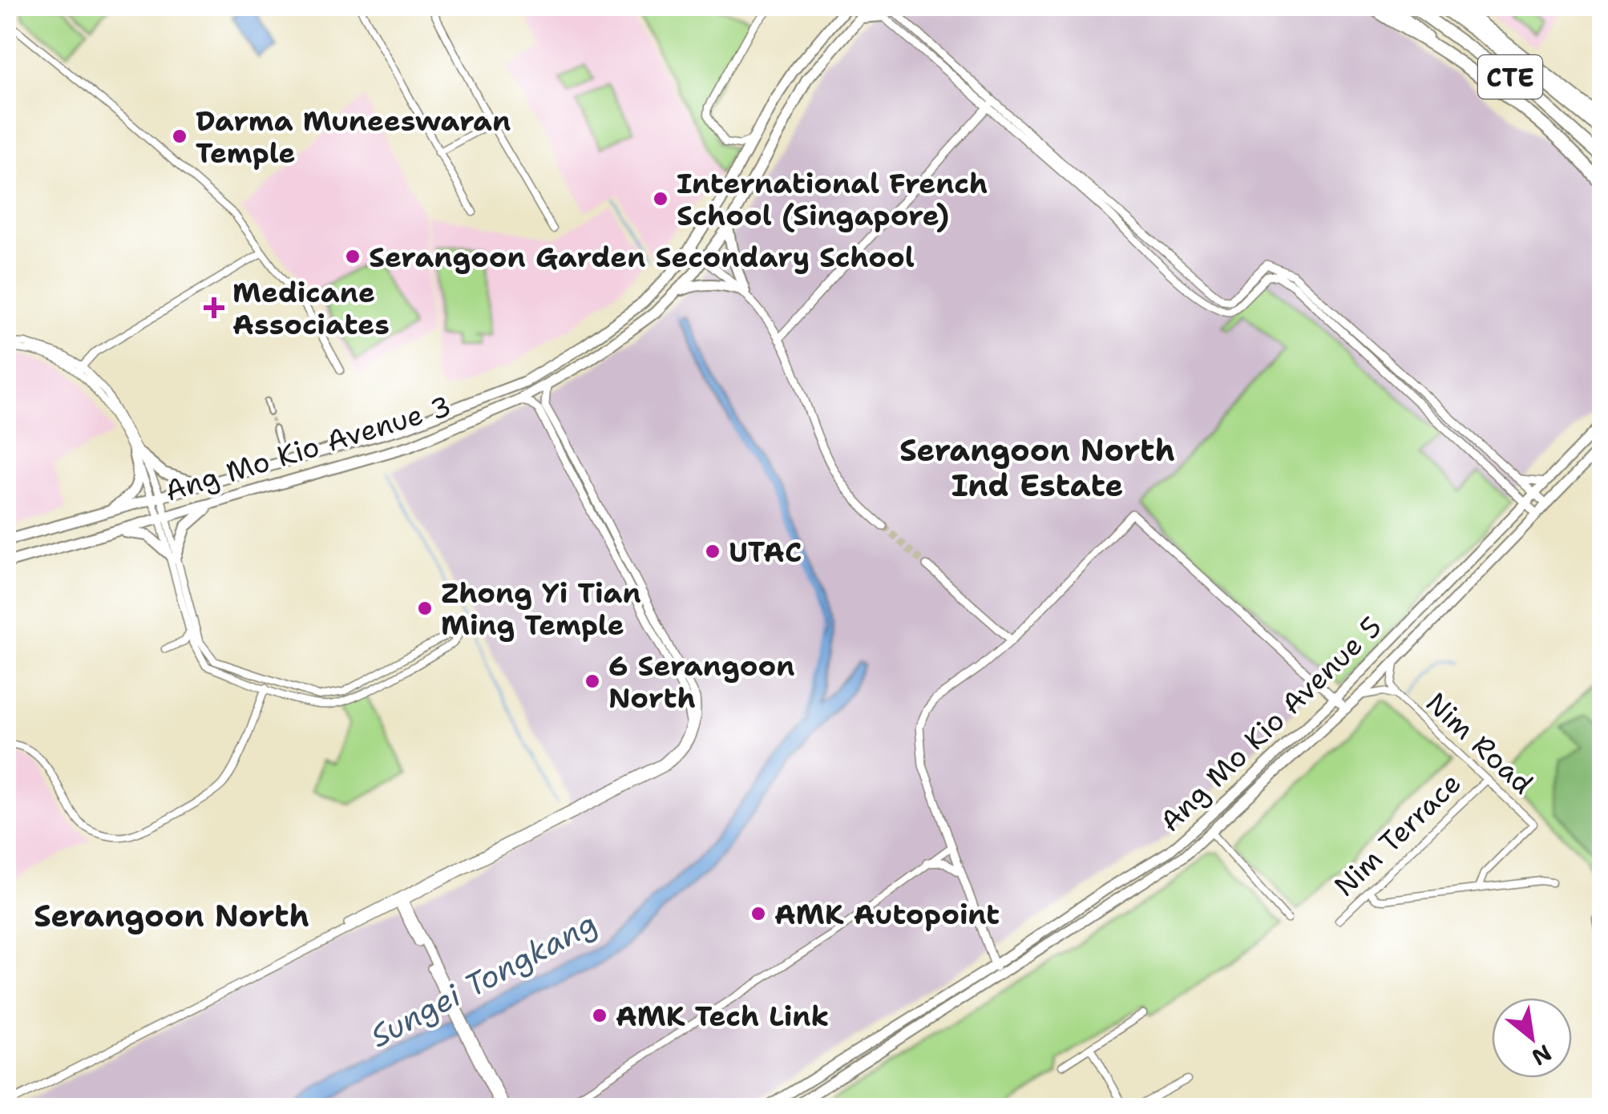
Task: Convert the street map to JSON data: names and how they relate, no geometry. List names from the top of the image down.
{
  "streets": {
    "highway": ["CTE", "Ang Mo Kio Avenue 3"],
    "main road": ["Ang Mo Kio Avenue 5"],
    "street": ["Nim Road", "Nim Terrace"]
  },
  "crossings": [
    ["Nim Road", "Nim Terrace"]
  ],
  "districts": ["Serangoon North Ind Estate", "Serangoon North"],
  "water": ["Sungei Tongkang"],
  "places": {
    "other": [
      "Darma Muneeswaran Temple",
      "International French School (Singapore)",
      "Serangoon Garden Secondary School",
      "UTAC",
      "Zhong Yi Tian Ming Temple",
      "6 Serangoon North",
      "AMK Autopoint",
      "AMK Tech Link"
    ],
    "health": ["Medicane Associates"]
  },
  "north": "bottom right"
}
